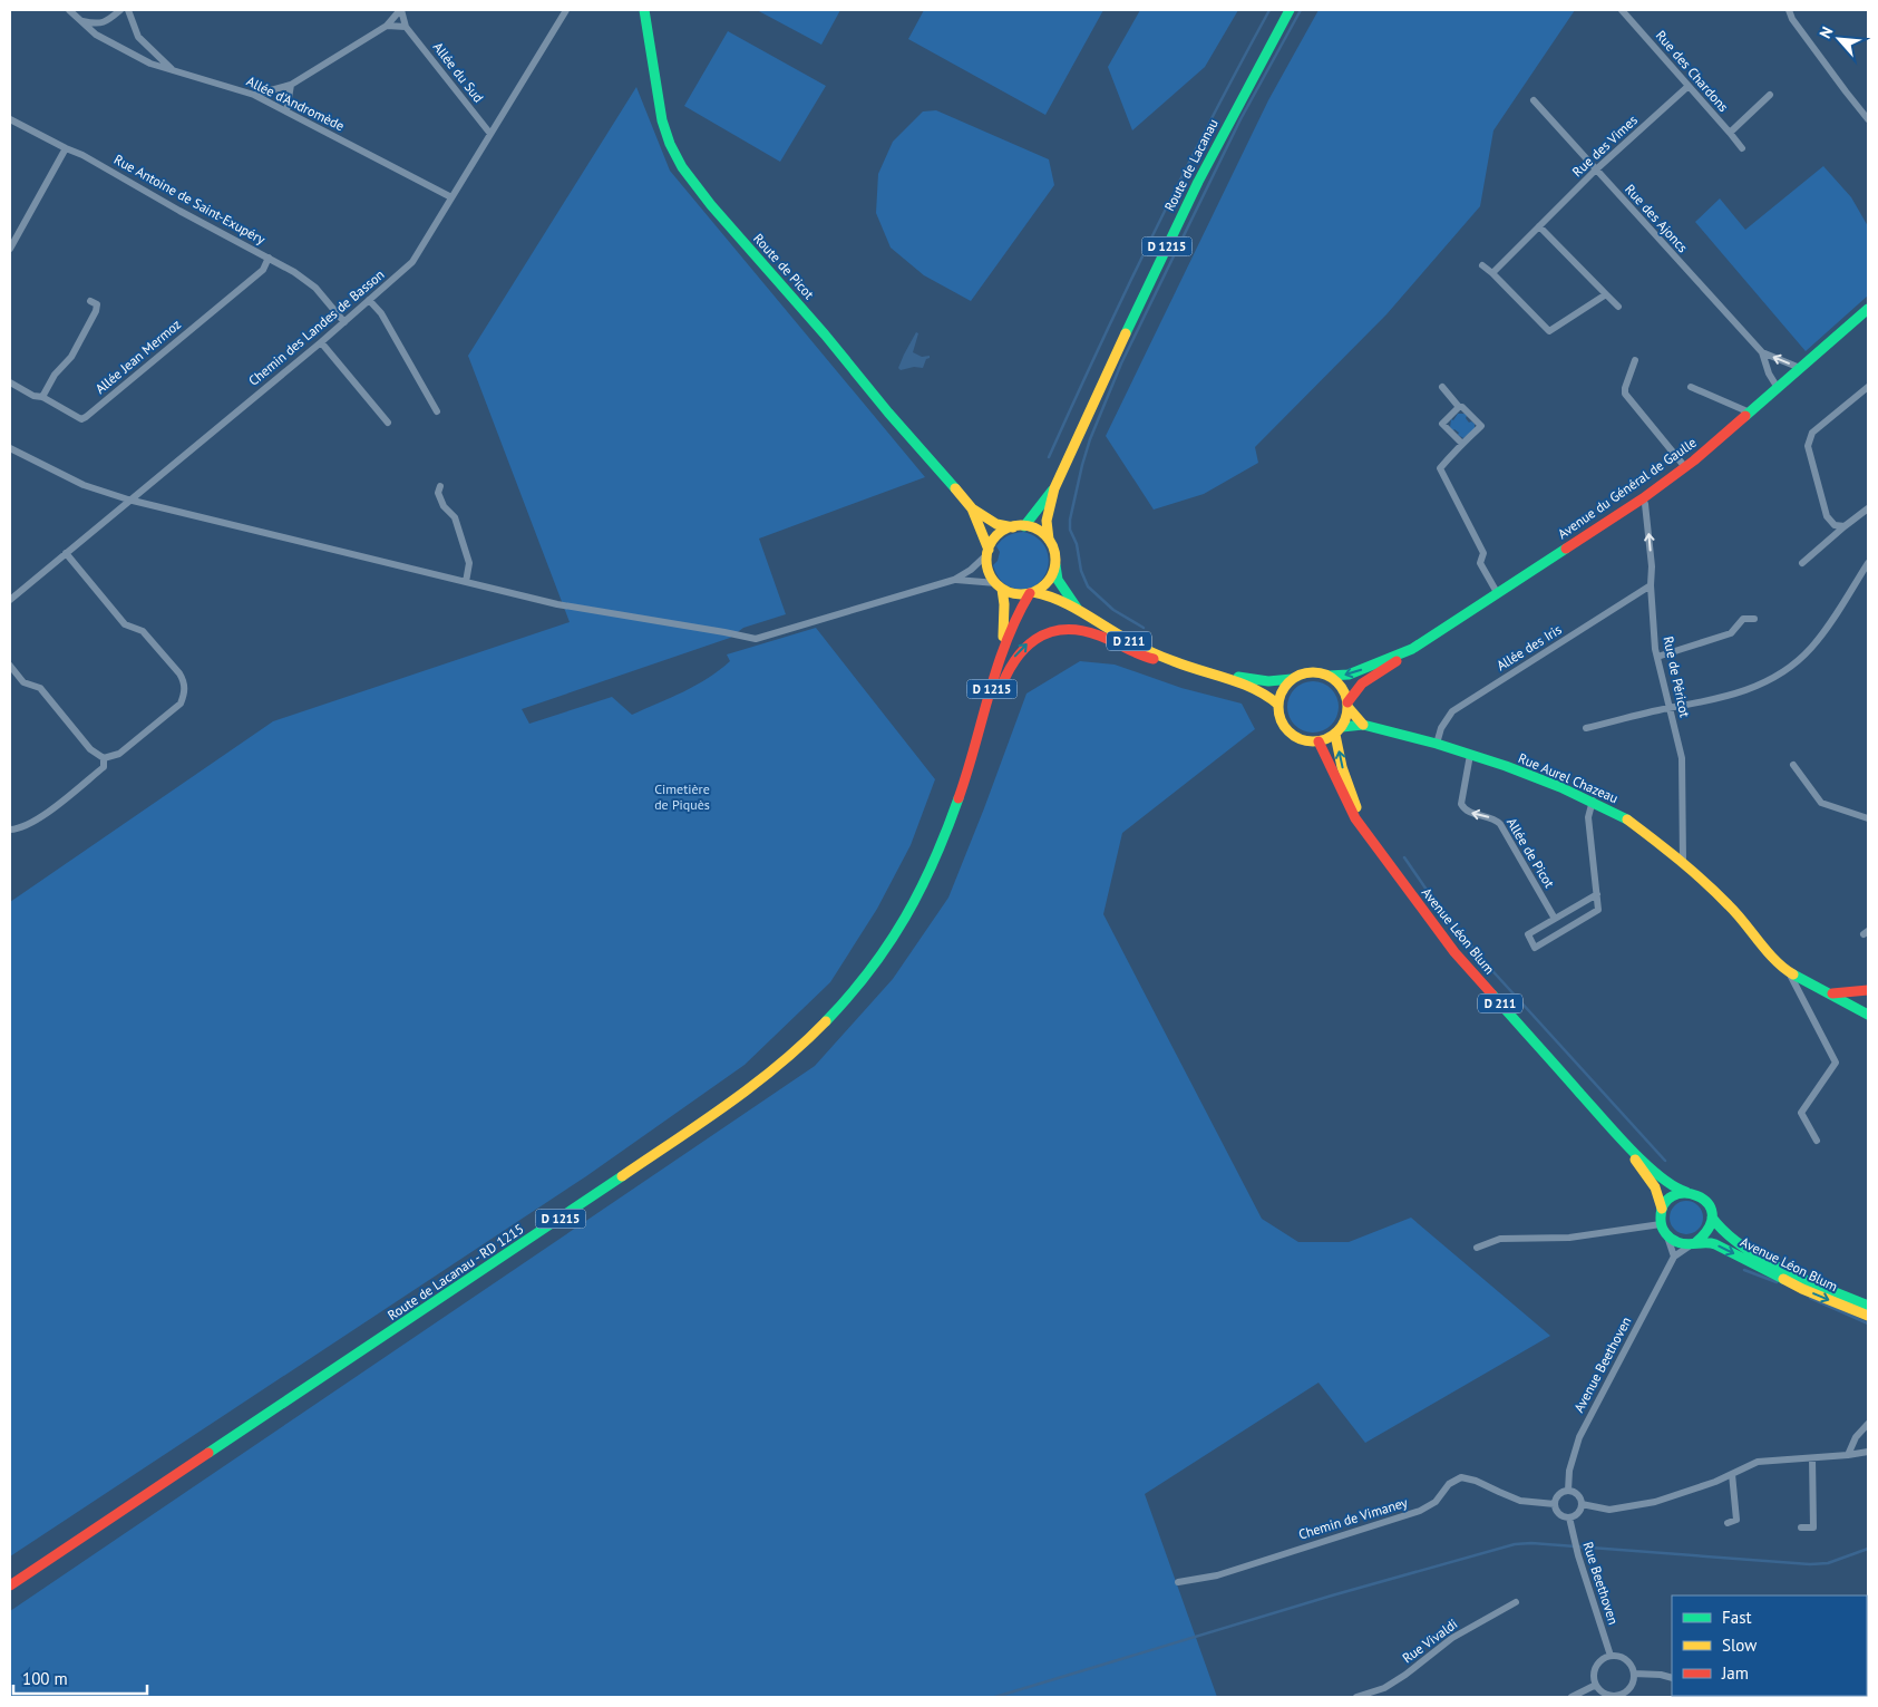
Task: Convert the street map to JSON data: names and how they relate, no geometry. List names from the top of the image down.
{
  "streets": {
    "main road": [
      "Route de Lacanau",
      "D 1215",
      "Route de Picot",
      "Avenue du Général de Gaulle",
      "D 211",
      "Rue Aurel Chazeau",
      "Avenue Léon Blum",
      "Route de Lacanau - RD 1215"
    ],
    "street": [
      "Rue des Chardons",
      "Allée du Sud",
      "Allée d'Andromède",
      "Rue des Vimes",
      "Rue Antoine de Saint-Exupéry",
      "Rue des Ajoncs",
      "Chemin des Landes de Basson",
      "Allée Jean Mermoz",
      "Allée des Iris",
      "Rue de Péricot",
      "Allée de Picot",
      "Avenue Beethoven",
      "Chemin de Vimaney",
      "Rue Beethoven",
      "Rue Vivaldi"
    ]
  },
  "crossings": [
    ["Rue des Chardons", "Rue des Vimes"],
    ["Allée du Sud", "Chemin des Landes de Basson"],
    ["Allée d'Andromède", "Chemin des Landes de Basson"],
    ["Rue des Vimes", "Rue des Ajoncs"],
    ["Route de Lacanau", "D 1215"],
    ["Rue Antoine de Saint-Exupéry", "Chemin des Landes de Basson"],
    ["Rue Antoine de Saint-Exupéry", "Allée Jean Mermoz"],
    ["Rue des Ajoncs", "Avenue du Général de Gaulle"],
    ["D 1215", "Route de Picot"],
    ["D 1215", "D 211"],
    ["D 1215", "Route de Lacanau - RD 1215"],
    ["Route de Picot", "D 211"],
    ["Avenue du Général de Gaulle", "D 211"],
    ["Avenue du Général de Gaulle", "Rue de Péricot"],
    ["Avenue du Général de Gaulle", "Rue Aurel Chazeau"],
    ["Avenue du Général de Gaulle", "Avenue Léon Blum"],
    ["D 211", "Rue Aurel Chazeau"],
    ["D 211", "Avenue Léon Blum"],
    ["Allée des Iris", "Rue de Péricot"],
    ["Allée des Iris", "Rue Aurel Chazeau"],
    ["Rue de Péricot", "Rue Aurel Chazeau"],
    ["Rue Aurel Chazeau", "Allée de Picot"],
    ["Rue Aurel Chazeau", "Avenue Léon Blum"],
    ["Avenue Léon Blum", "Avenue Beethoven"],
    ["Avenue Beethoven", "Chemin de Vimaney"],
    ["Avenue Beethoven", "Rue Beethoven"],
    ["Chemin de Vimaney", "Rue Beethoven"]
  ],
  "one_way": ["Allée de Picot"],
  "parks": ["Cimetière de Piquès"],
  "legend": ["Fast", "Slow", "Jam"],
  "scale_bar": "100 m",
  "north": "top left"
}
